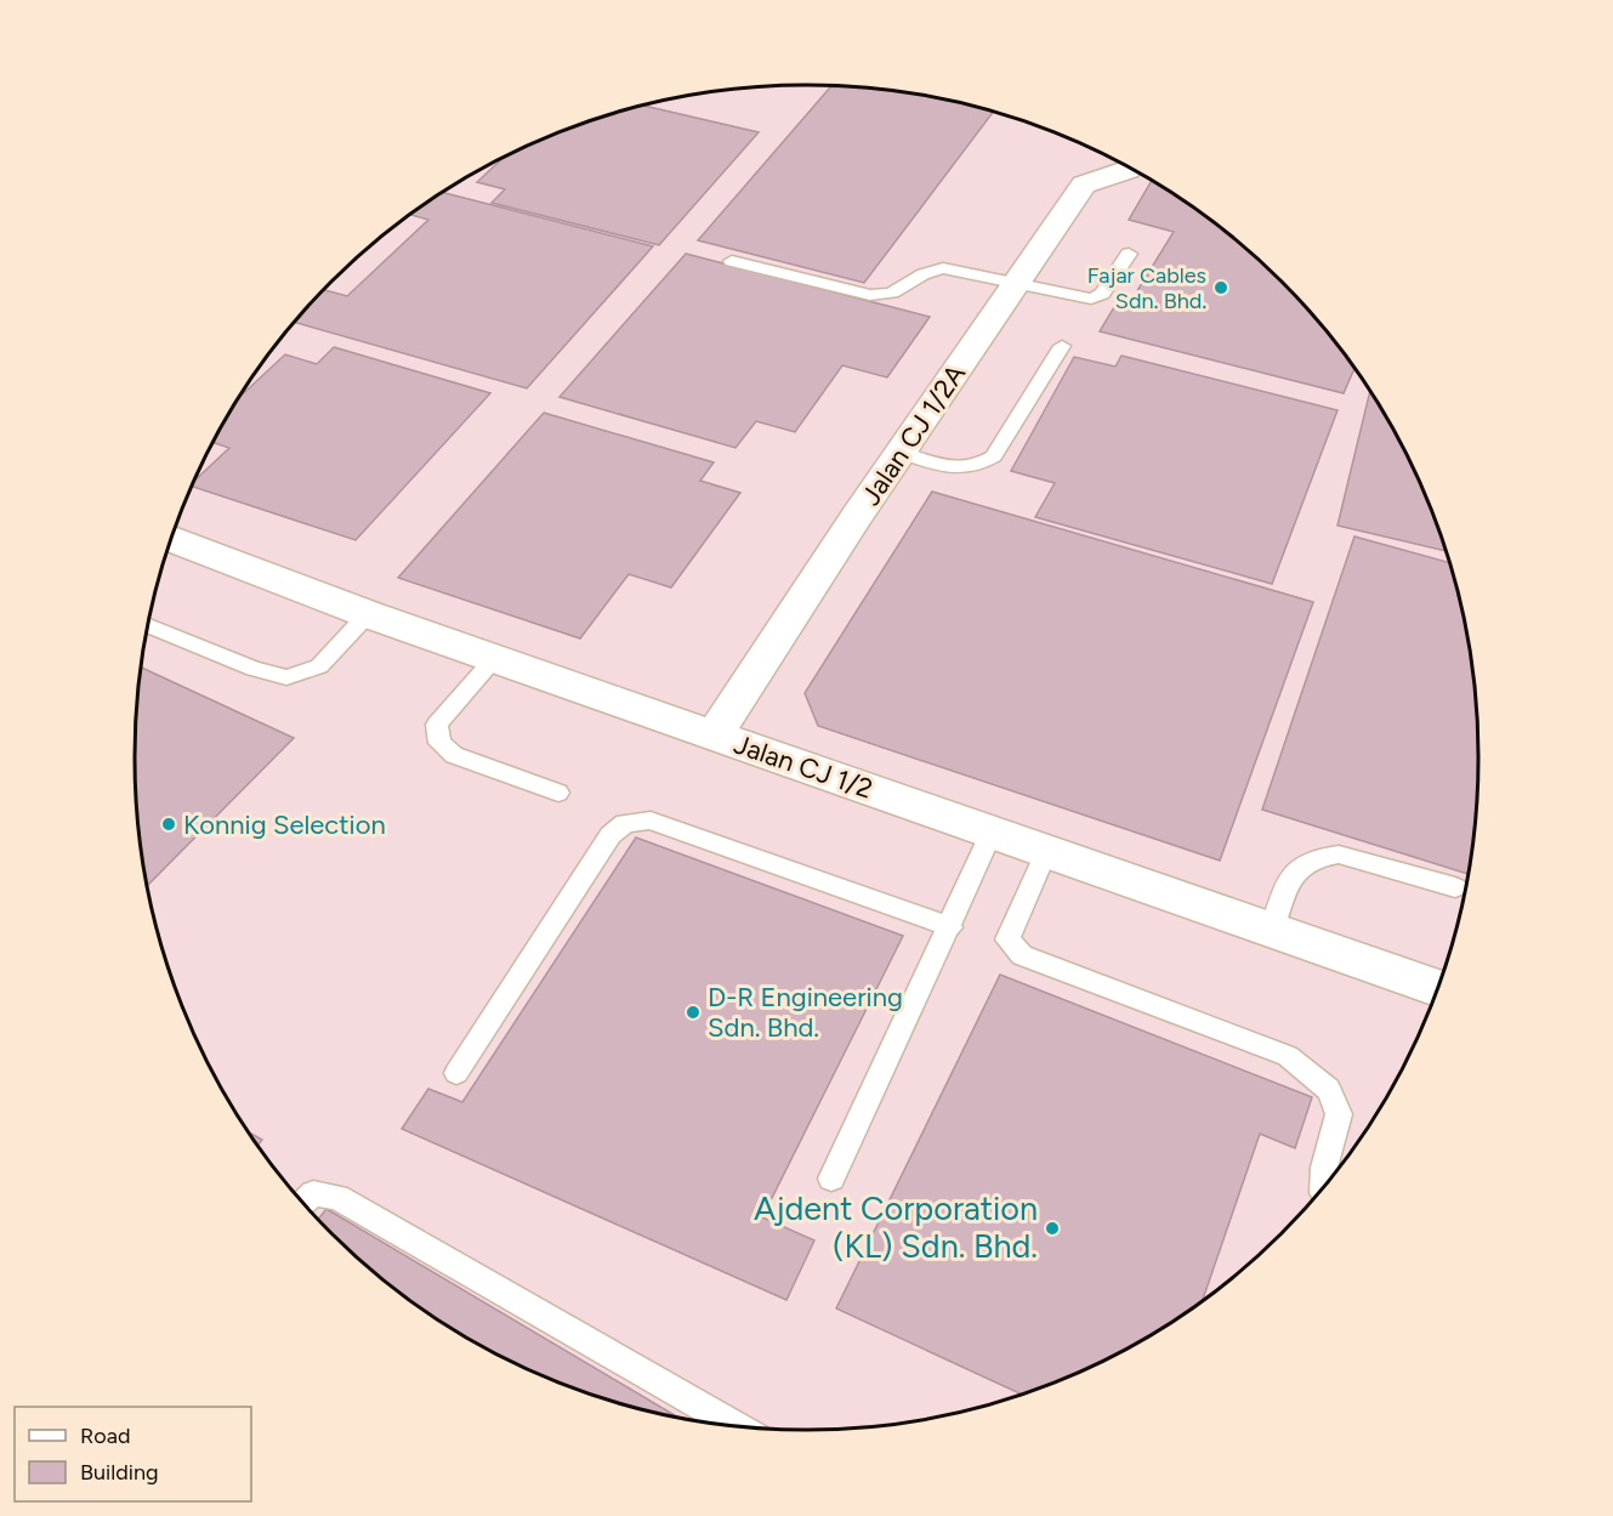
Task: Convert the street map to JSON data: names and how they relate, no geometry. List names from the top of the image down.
{
  "streets": {
    "street": ["Jalan CJ 1/2A", "Jalan CJ 1/2"]
  },
  "crossings": [
    ["Jalan CJ 1/2A", "Jalan CJ 1/2"]
  ],
  "places": [
    "Fajar Cables Sdn. Bhd.",
    "Konnig Selection",
    "D-R Engineering Sdn. Bhd.",
    "Ajdent Corporation (KL) Sdn. Bhd."
  ],
  "legend": ["Road", "Building"]
}
